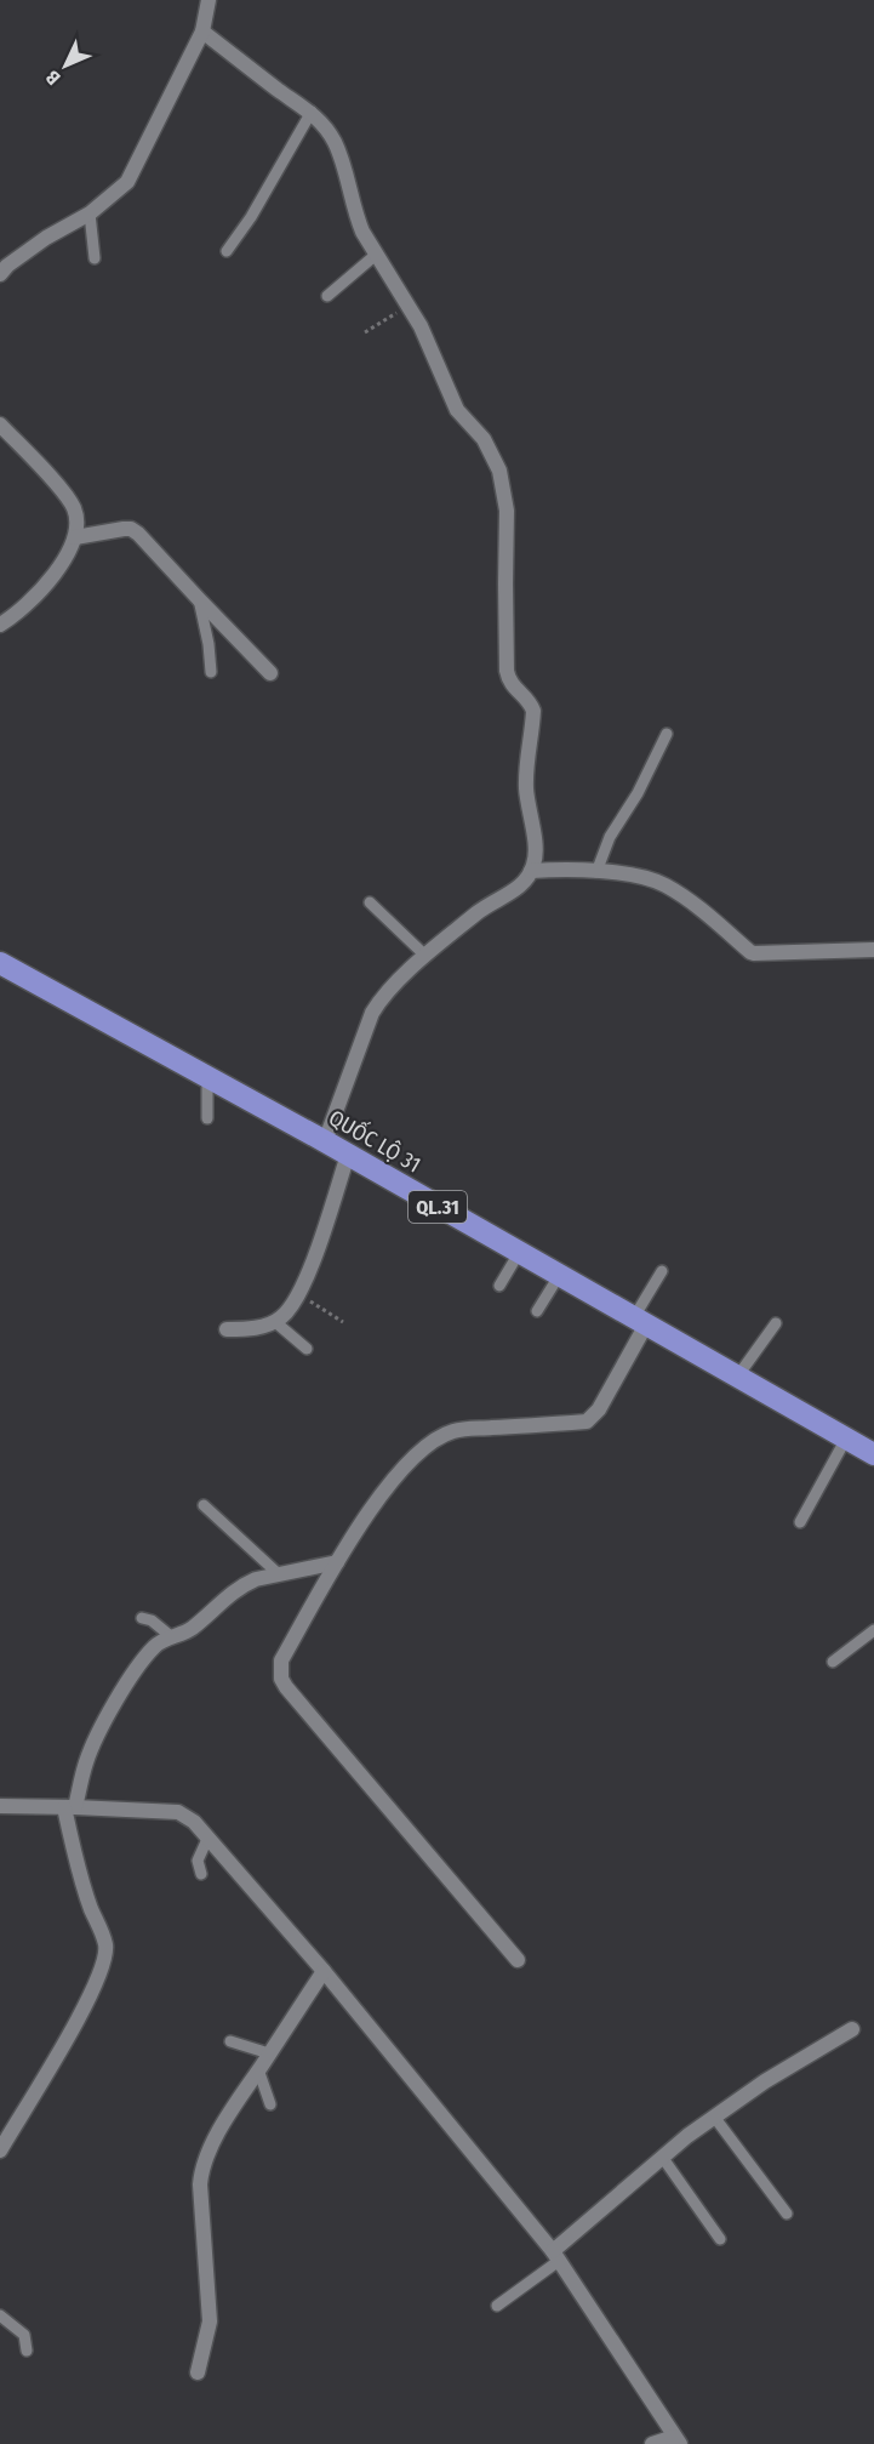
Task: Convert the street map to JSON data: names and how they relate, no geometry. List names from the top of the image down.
{
  "streets": {
    "highway": ["QUỐC LỘ 31", "QL.31"]
  },
  "north": "bottom left"
}
